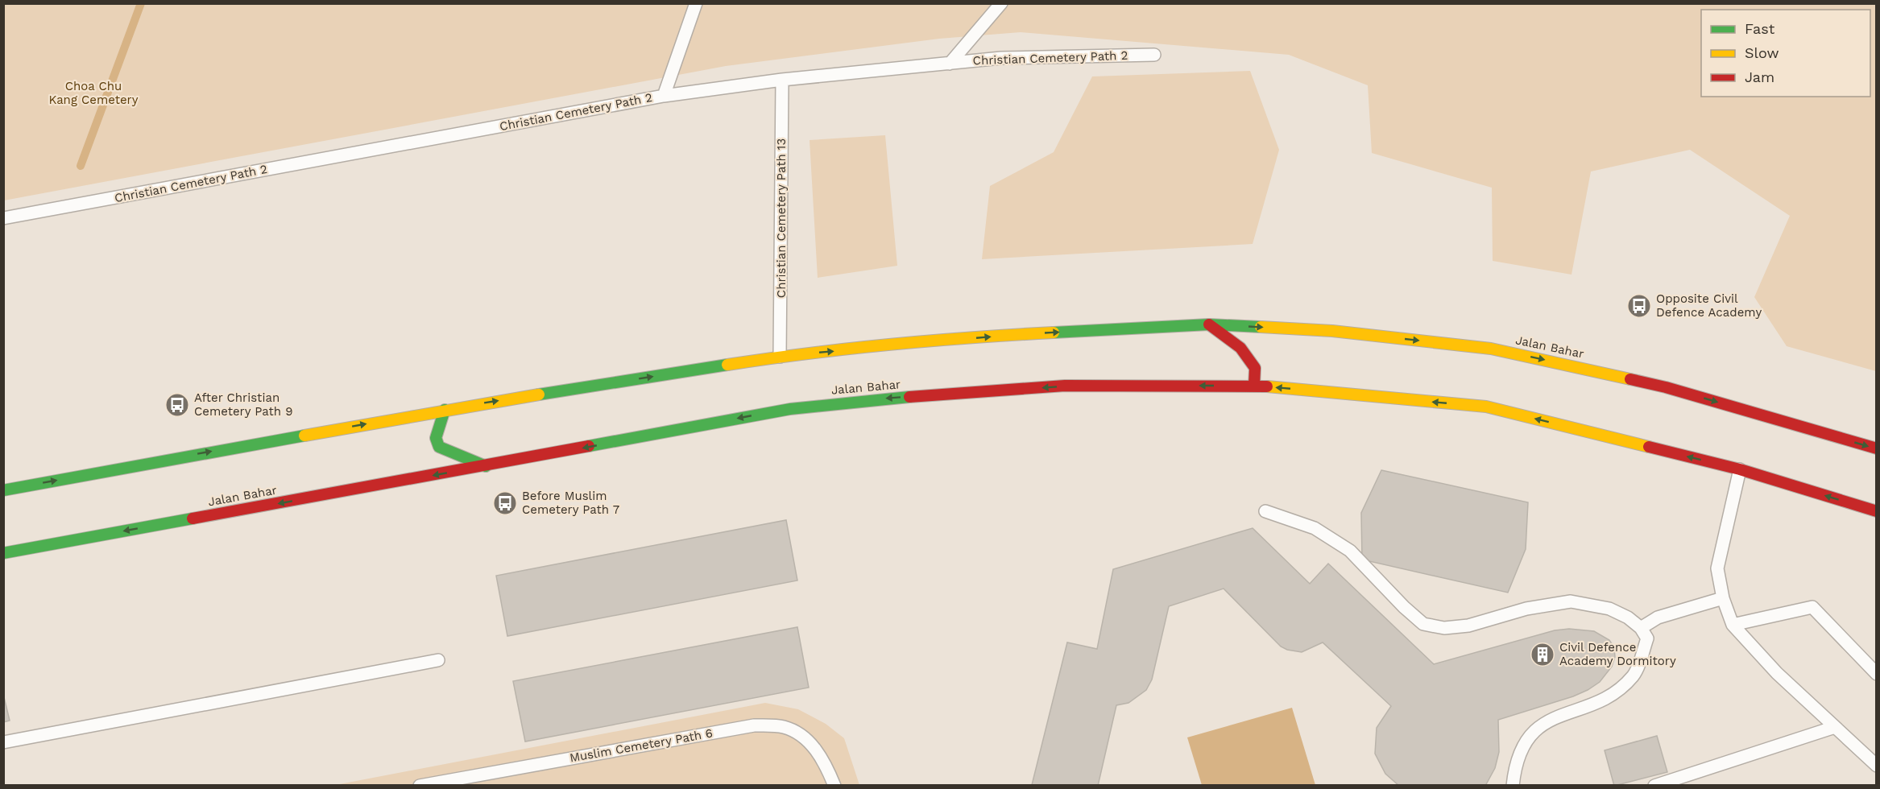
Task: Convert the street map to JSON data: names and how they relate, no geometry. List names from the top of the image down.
{
  "streets": {
    "main road": ["Jalan Bahar"],
    "lane": ["Christian Cemetery Path 2", "Christian Cemetery Path 13", "Muslim Cemetery Path 6"]
  },
  "crossings": [
    ["Christian Cemetery Path 2", "Christian Cemetery Path 13"],
    ["Christian Cemetery Path 13", "Jalan Bahar"]
  ],
  "parks": ["Choa Chu Kang Cemetery"],
  "places": {
    "bus stop": ["Opposite Civil Defence Academy", "After Christian Cemetery Path 9", "Before Muslim Cemetery Path 7"],
    "building": ["Civil Defence Academy Dormitory"]
  },
  "legend": ["Fast", "Slow", "Jam"]
}
